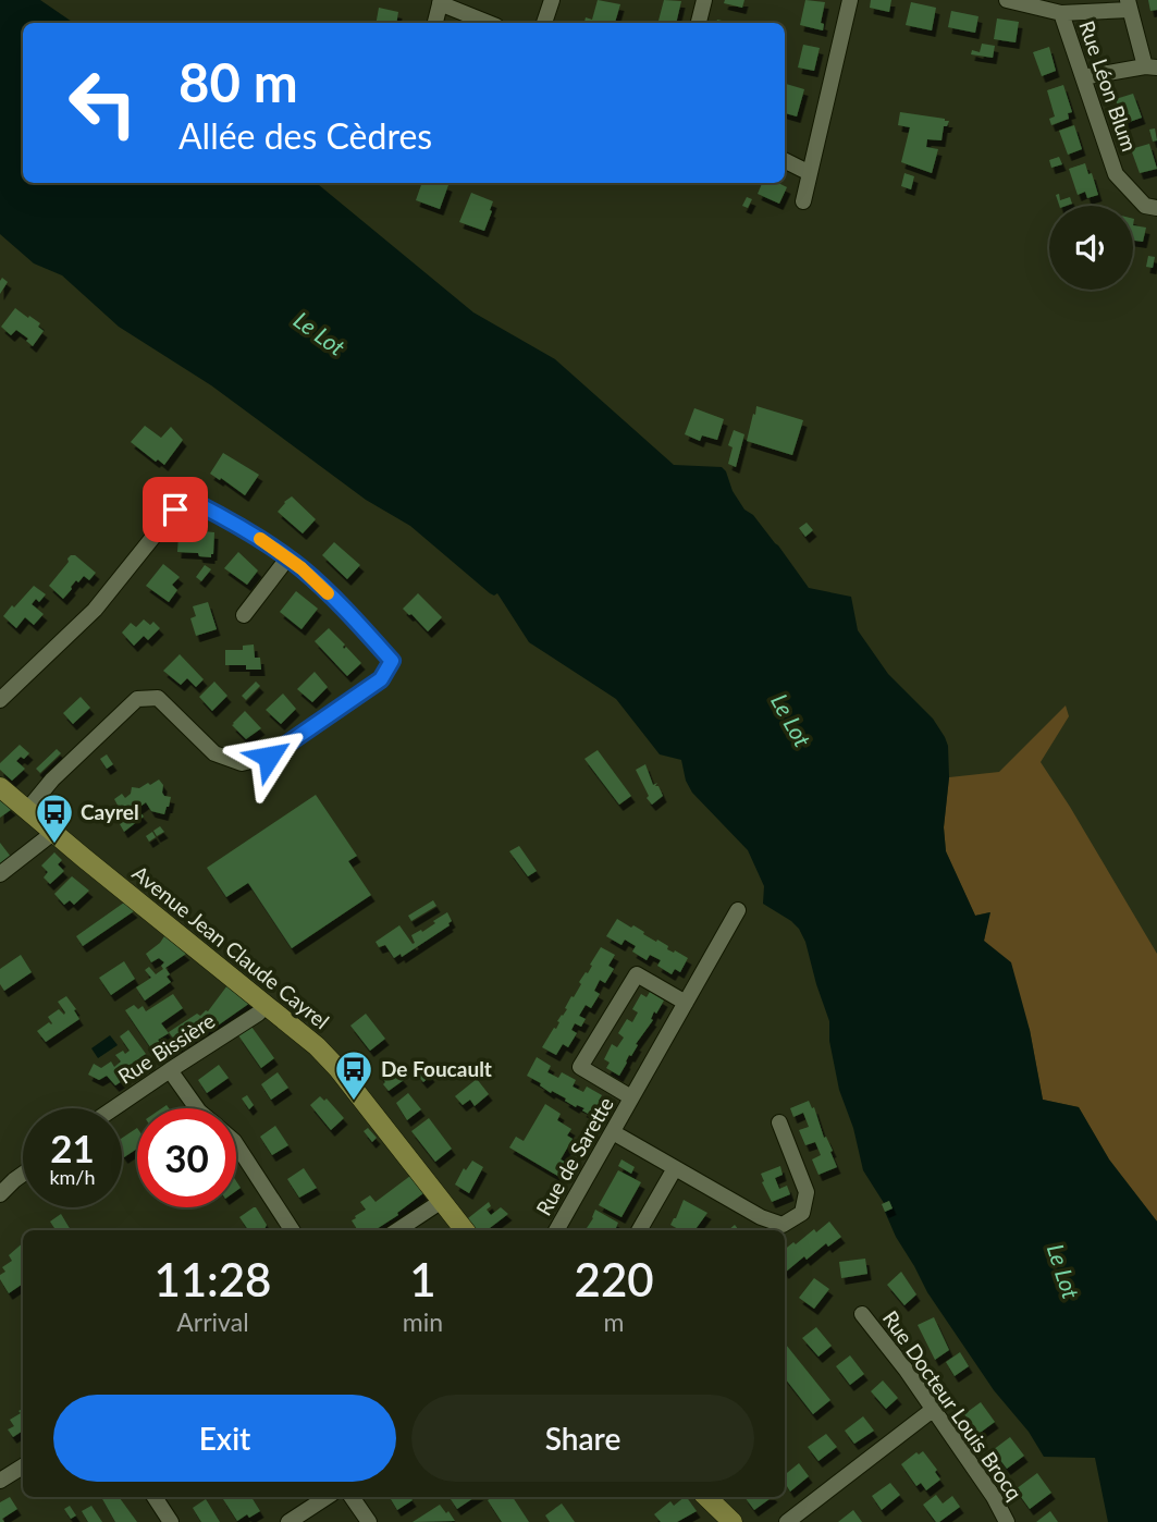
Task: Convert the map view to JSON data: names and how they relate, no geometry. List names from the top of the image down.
{
  "streets": {
    "main road": ["Avenue Jean Claude Cayrel"],
    "street": [
      "Rue Léon Blum",
      "Rue Bissière",
      "Rue de Sarette",
      "Rue Docteur Louis Brocq"
    ]
  },
  "crossings": [
    ["Avenue Jean Claude Cayrel", "Rue Bissière"]
  ],
  "water": ["Le Lot"],
  "places": {
    "bus stop": ["Cayrel", "De Foucault"]
  },
  "page": {
    "turn": ["80 m", "Allée des Cèdres"],
    "speed": "21 km/h",
    "limit": "30",
    "eta": [
      "11:28",
      "Arrival",
      "1",
      "min",
      "220",
      "m"
    ],
    "buttons": ["Exit", "Share"]
  }
}
